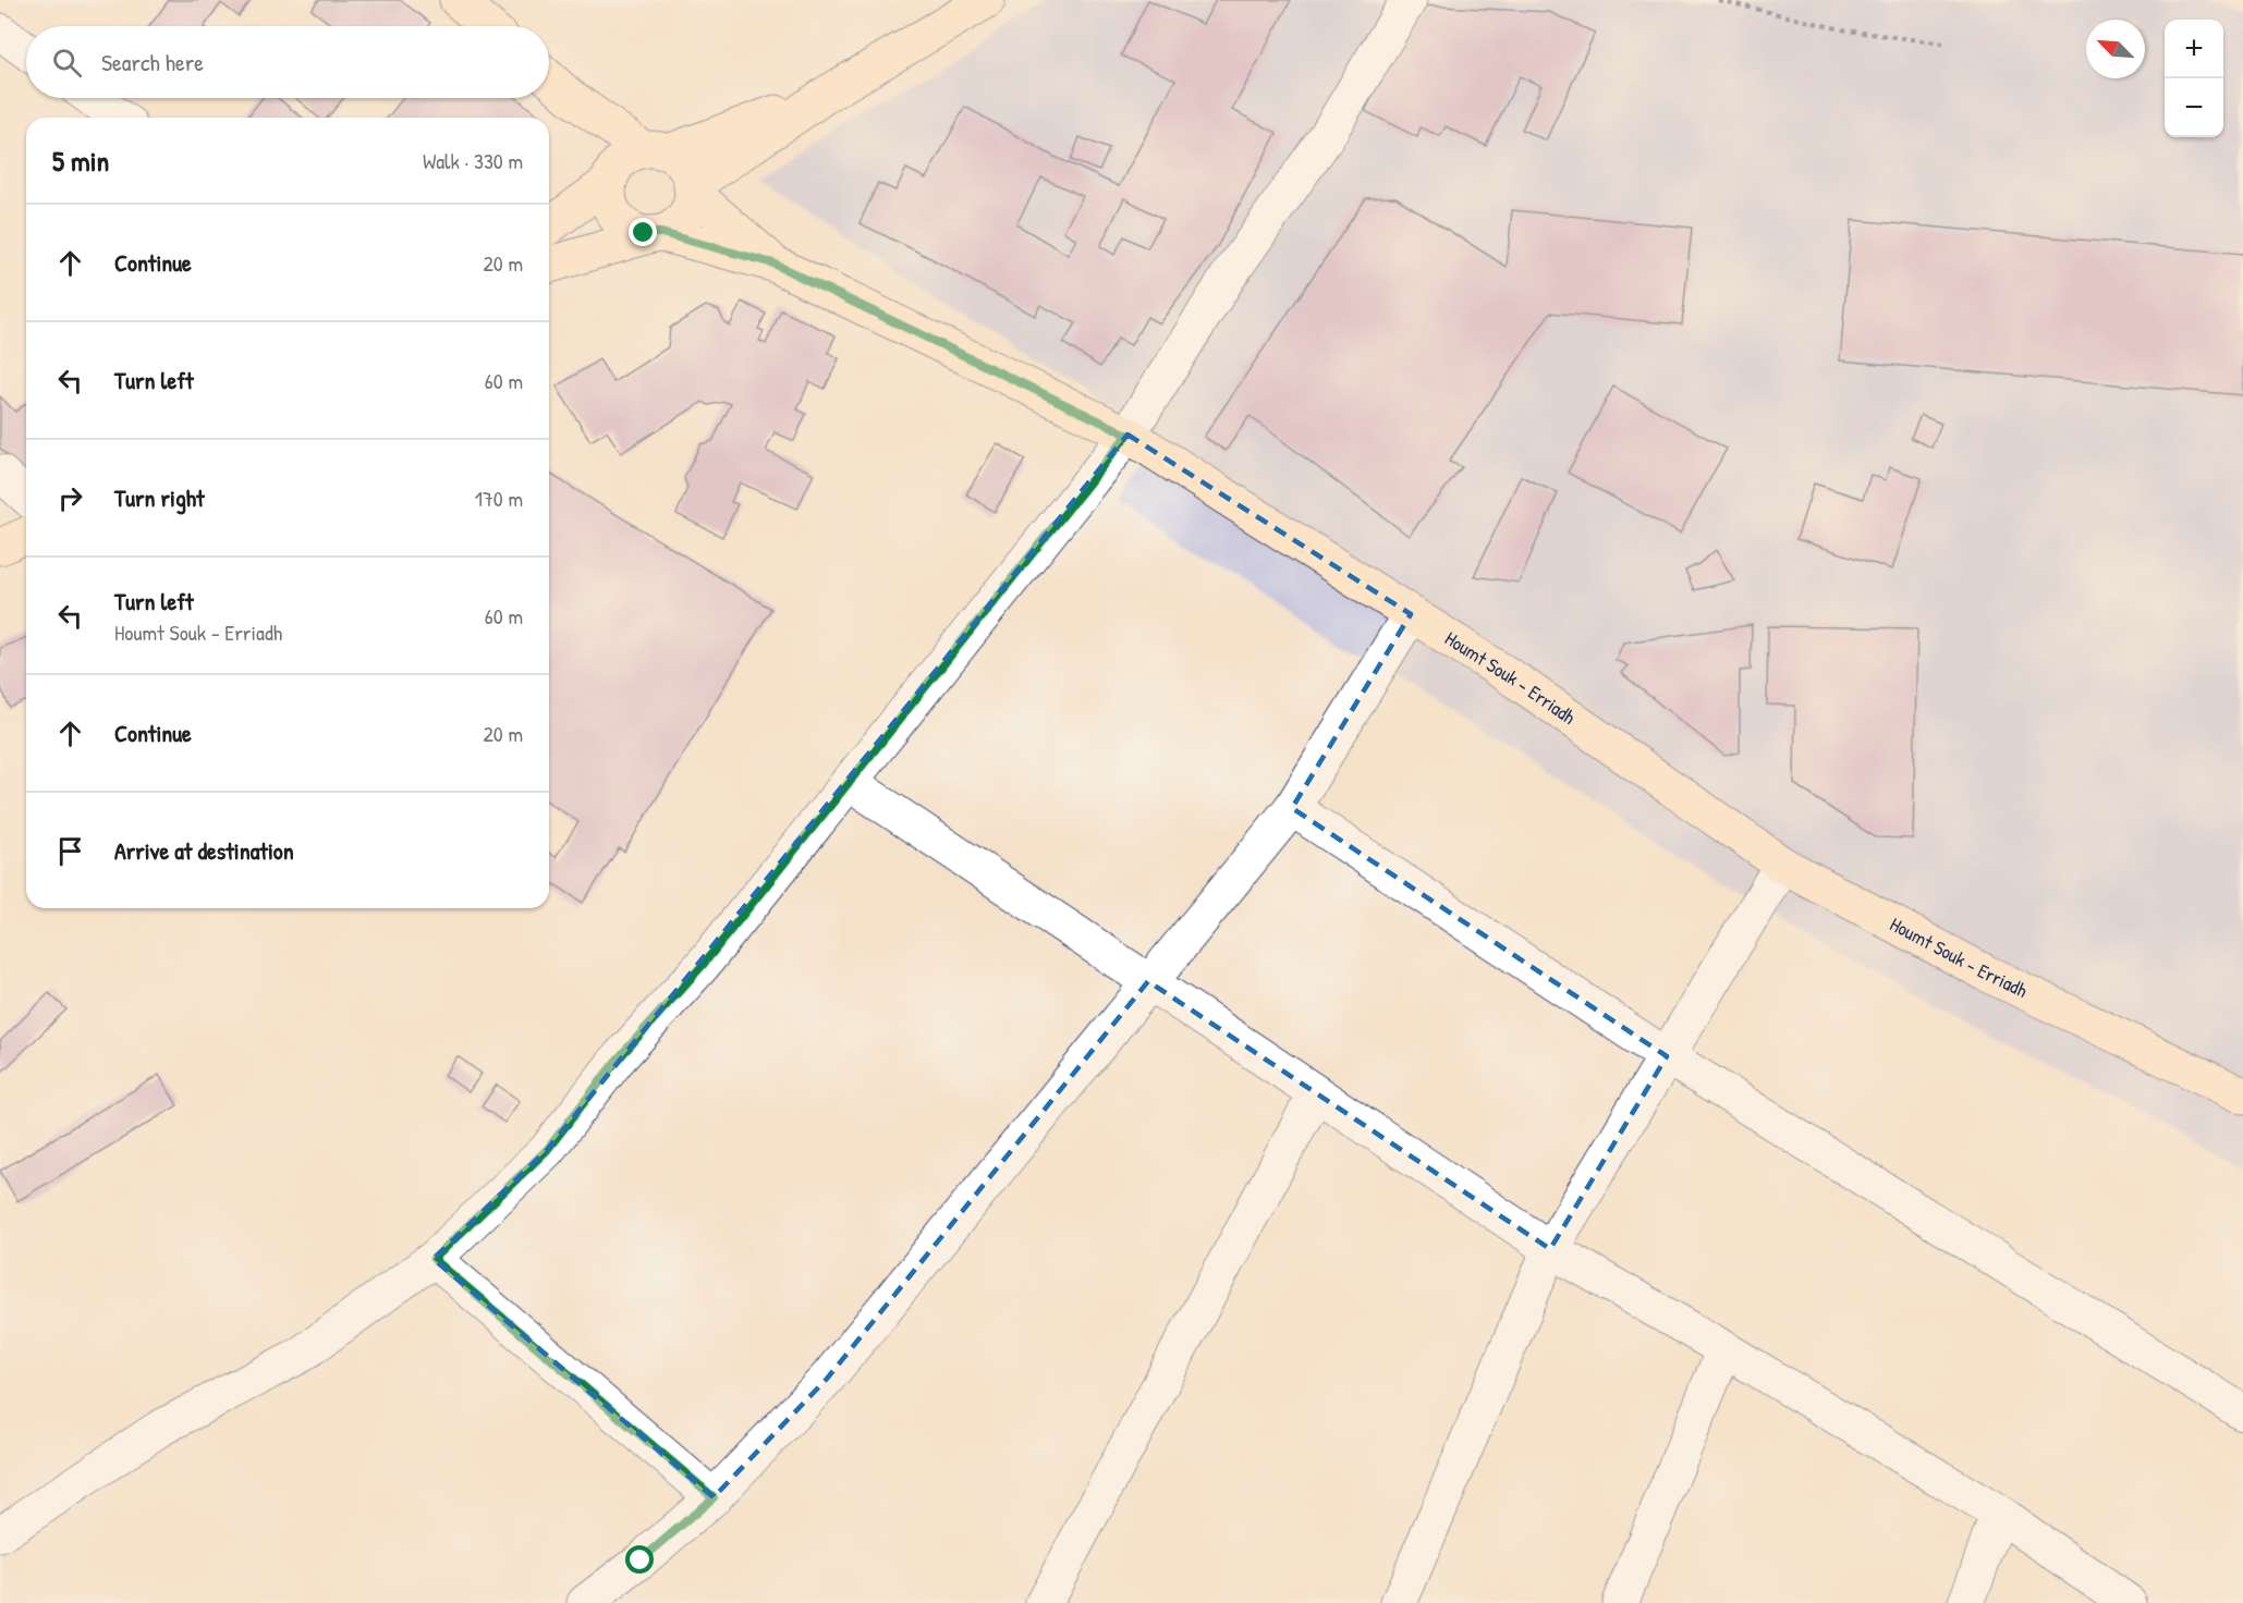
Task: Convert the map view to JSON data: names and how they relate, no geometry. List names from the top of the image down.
{
  "streets": {
    "street": ["Houmt Souk - Erriadh"]
  },
  "north": "top left",
  "page": {
    "map_buttons": ["+", "−"],
    "search": "Search here",
    "heading": ["5 min", "Walk · 330 m"],
    "list": [
      ["Continue", "20 m"],
      ["Turn left", "60 m"],
      ["Turn right", "170 m"],
      ["Turn left", "Houmt Souk - Erriadh", "60 m"],
      ["Continue", "20 m"],
      "Arrive at destination"
    ]
  }
}
